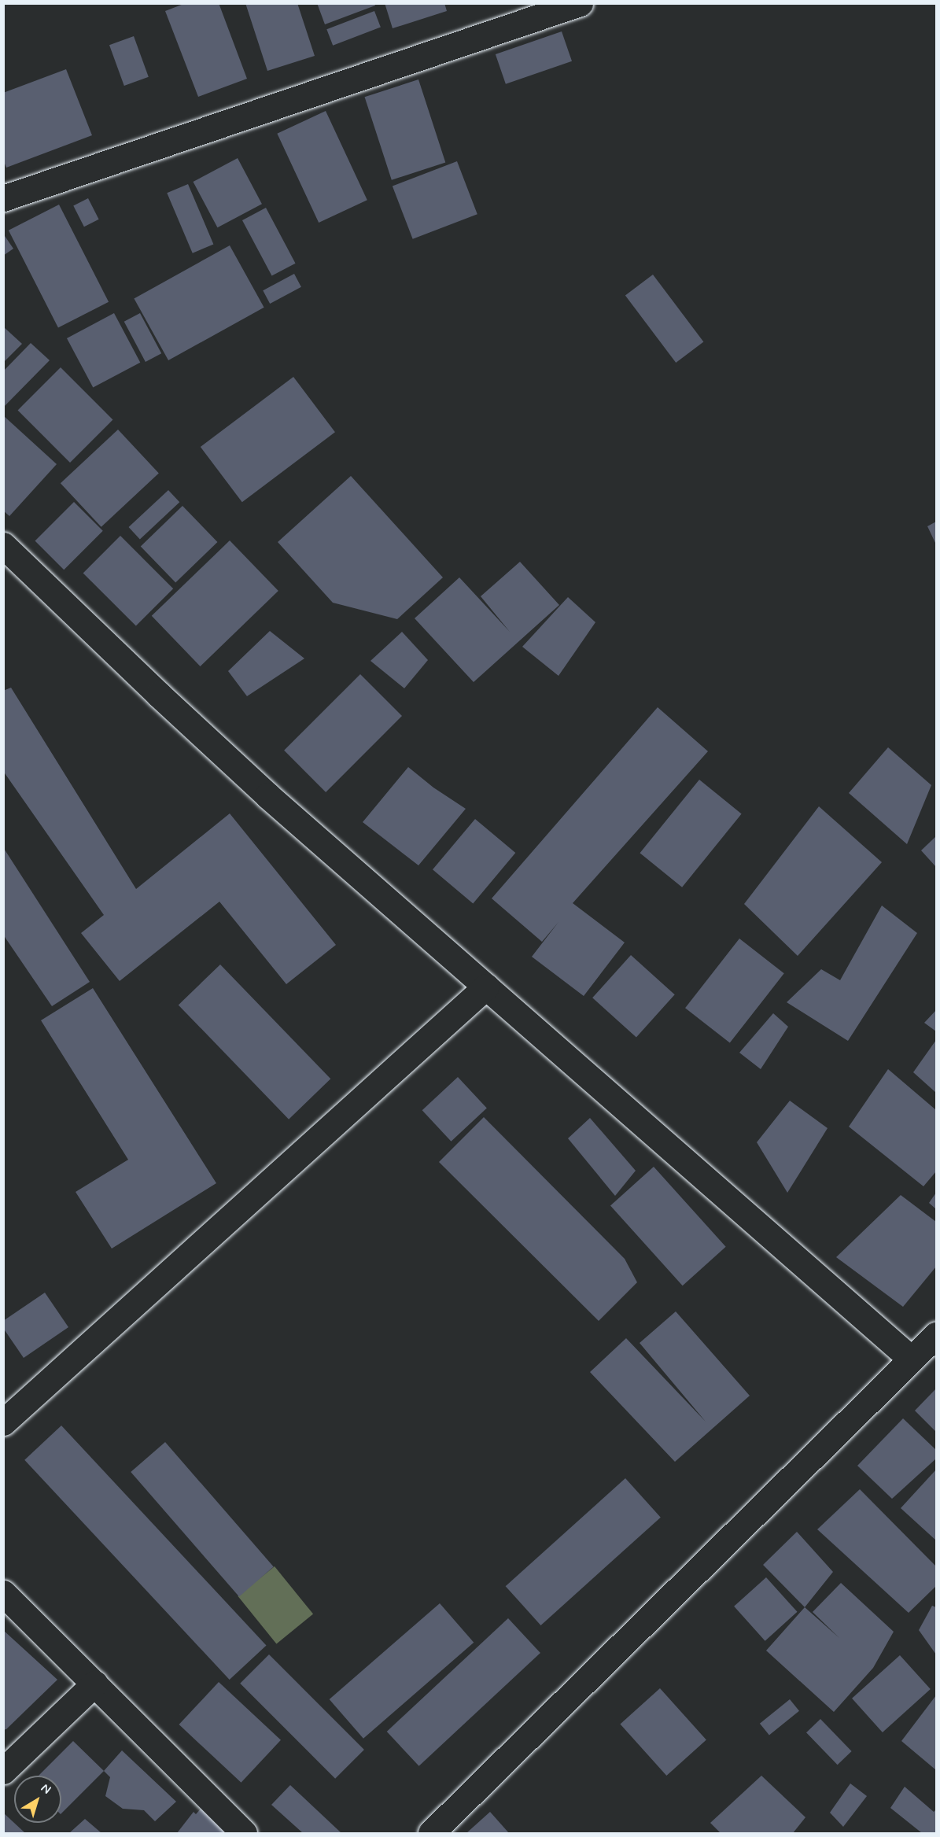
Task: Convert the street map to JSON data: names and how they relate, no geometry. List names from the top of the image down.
{
  "north": "top right"
}
